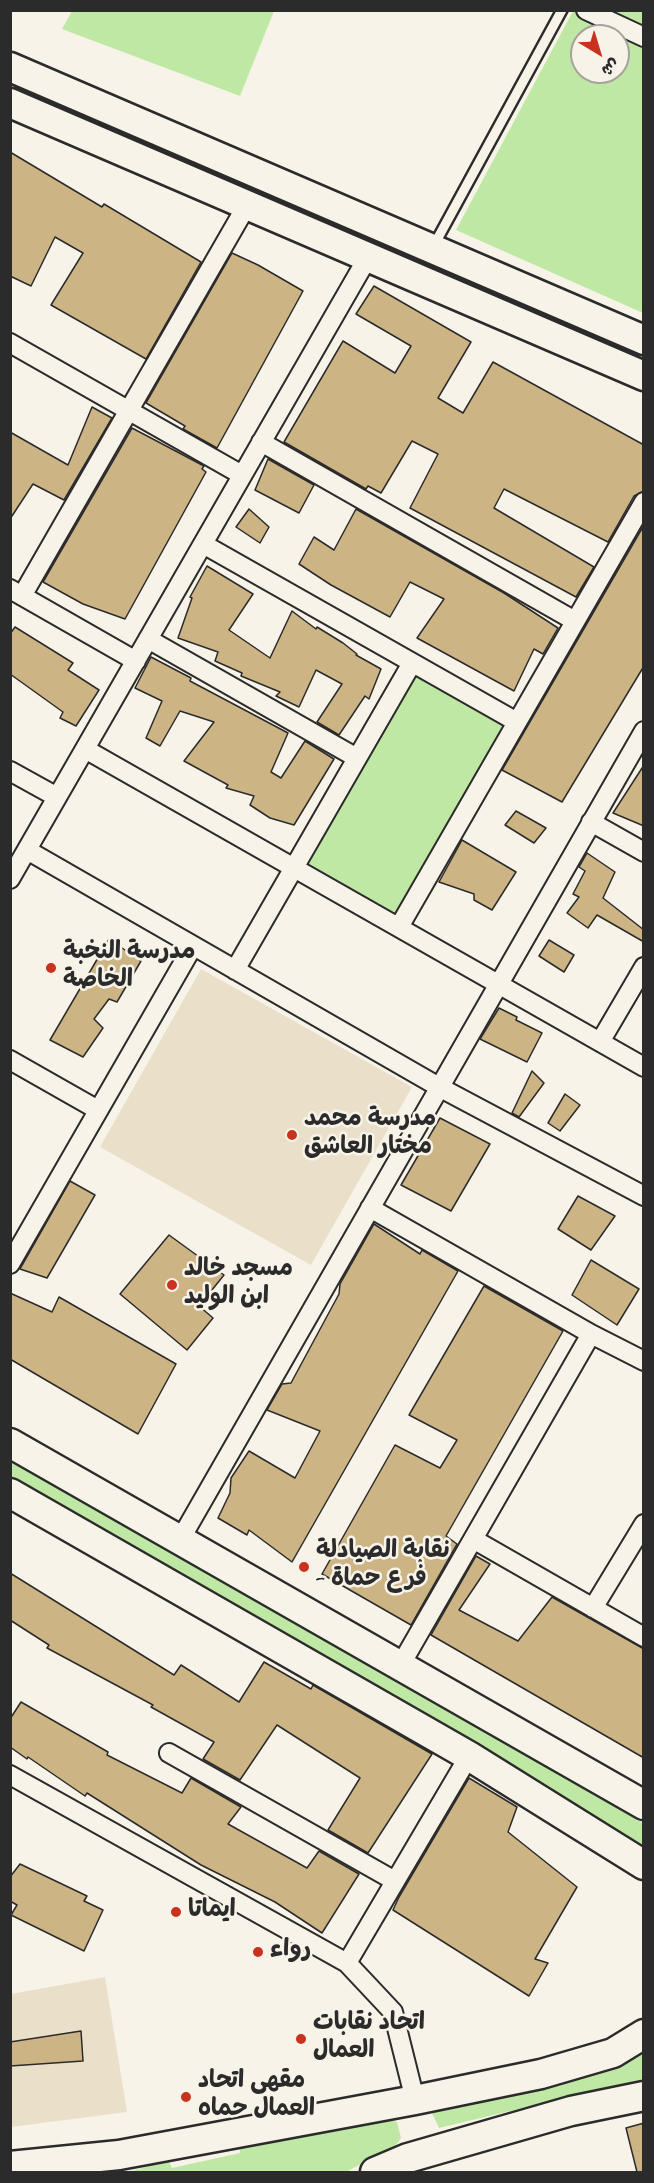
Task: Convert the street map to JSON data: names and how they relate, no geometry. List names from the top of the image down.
{
  "places": [
    "مدرسة النخبة الخاصة",
    "مدرسة محمد مختار العاشق",
    "مسجد خالد ابن الوليد",
    "نقابة الصيادلة - فرع حماة",
    "ايماتا",
    "رواء",
    "اتحاد نقابات العمال",
    "مقهى اتحاد العمال حماه"
  ],
  "north": "bottom right"
}
